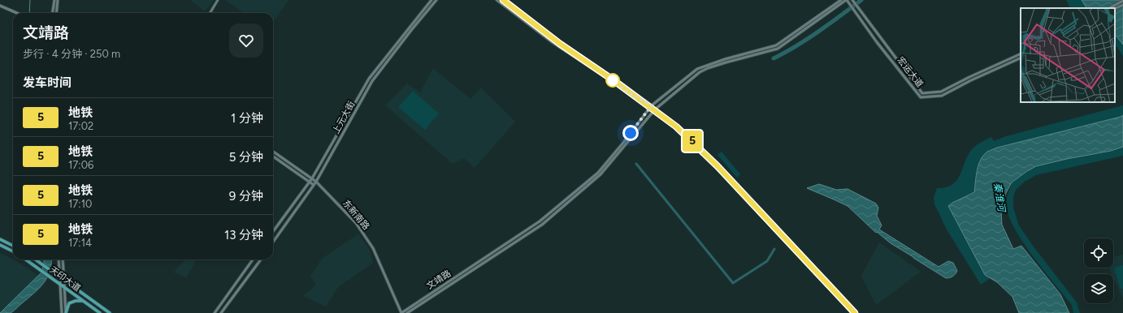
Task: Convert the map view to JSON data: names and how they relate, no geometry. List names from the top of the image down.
{
  "streets": {
    "main road": [
      "宏运大道",
      "上元大街",
      "东新南路",
      "天印大道",
      "文靖路"
    ]
  },
  "crossings": [
    ["宏运大道", "文靖路"],
    ["上元大街", "东新南路"],
    ["东新南路", "文靖路"]
  ],
  "water": ["秦淮河"],
  "lines": ["metro line 5"],
  "page": {
    "on_map": "5",
    "heading": [
      ["文靖路", "步行 · 4 分钟 · 250 m"],
      "发车时间"
    ],
    "list": [
      {
        "mark": "5",
        "name": "地铁",
        "note": "17:02",
        "value": "1 分钟"
      },
      {
        "mark": "5",
        "name": "地铁",
        "note": "17:06",
        "value": "5 分钟"
      },
      {
        "mark": "5",
        "name": "地铁",
        "note": "17:10",
        "value": "9 分钟"
      },
      {
        "mark": "5",
        "name": "地铁",
        "note": "17:14",
        "value": "13 分钟"
      }
    ]
  }
}
